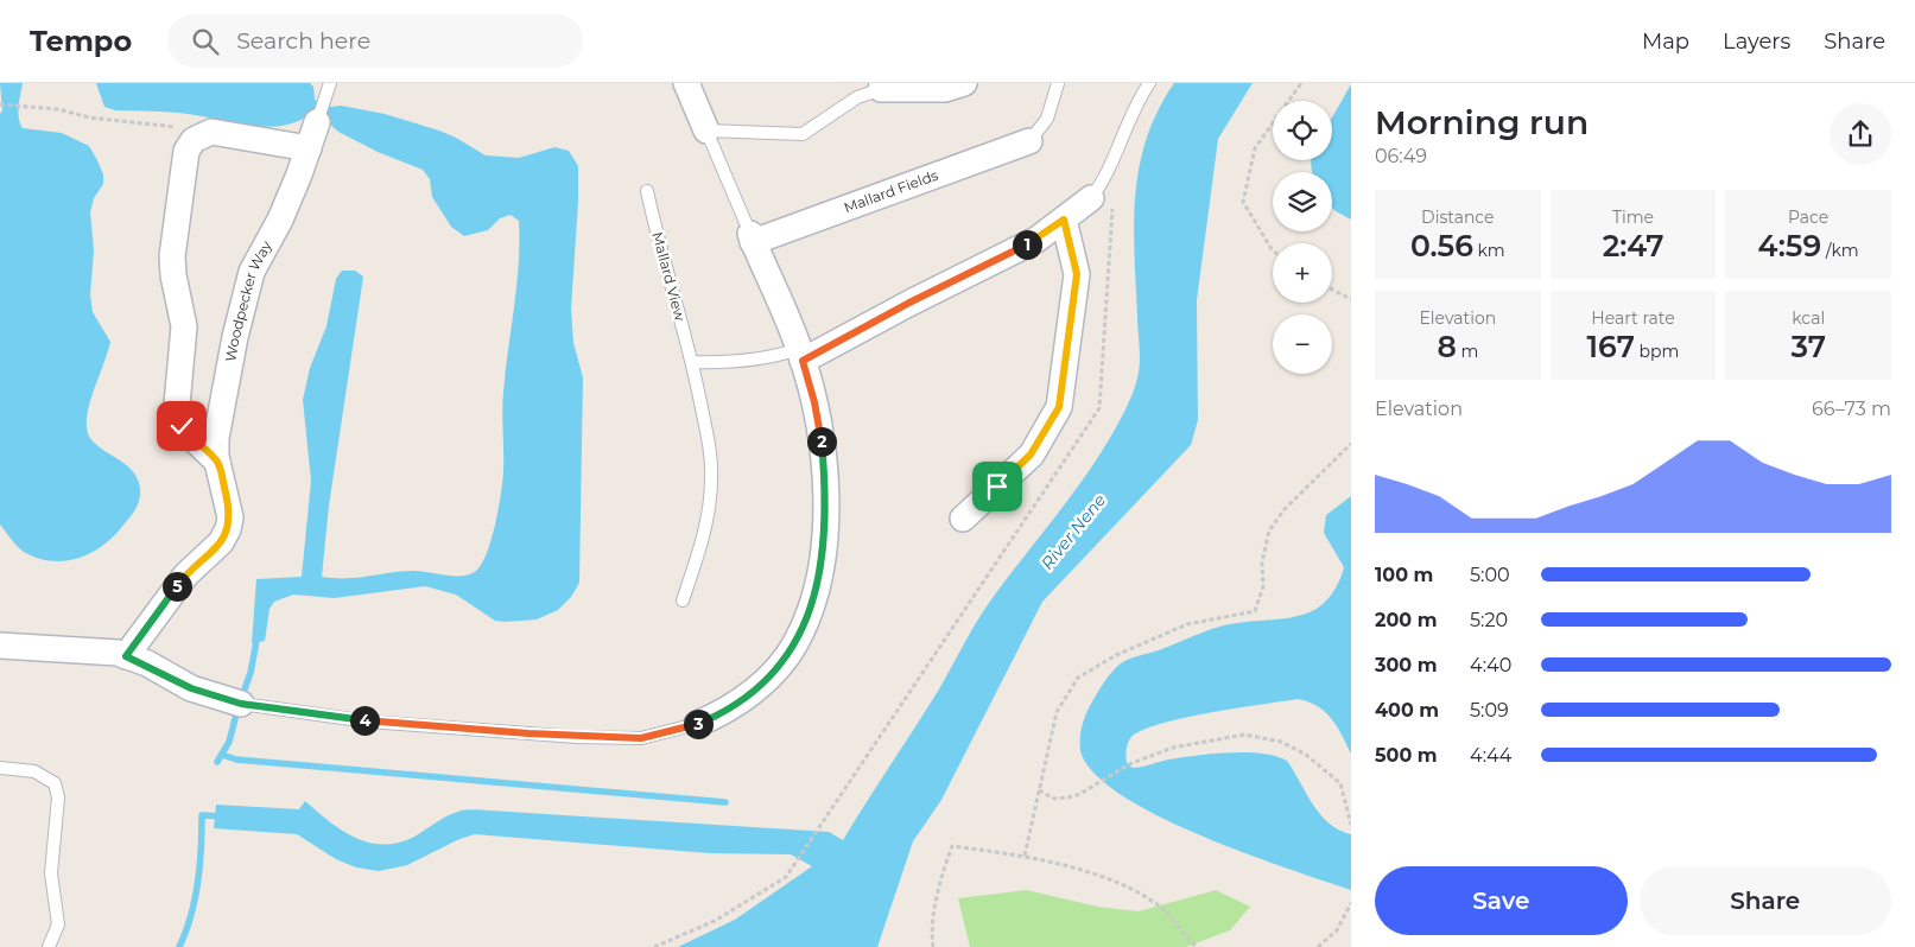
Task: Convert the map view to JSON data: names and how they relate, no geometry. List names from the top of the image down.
{
  "streets": {
    "street": ["Mallard Fields", "Woodpecker Way"],
    "lane": ["Mallard View"]
  },
  "water": ["River Nene"],
  "page": {
    "header": "Tempo",
    "search": "Search here",
    "nav": ["Map", "Layers", "Share"],
    "heading": ["Morning run", "06:49"],
    "map_buttons": ["+", "−"],
    "stats": [
      ["Distance", "0.56 km"],
      ["Time", "2:47"],
      ["Pace", "4:59 /km"],
      ["Elevation", "8 m"],
      ["Heart rate", "167 bpm"],
      ["kcal", "37"]
    ],
    "pins": [
      "1",
      "2",
      "5",
      "4",
      "3"
    ],
    "chart": ["Elevation", "66–73 m"],
    "list": [
      {
        "name": "100 m",
        "note": "5:00"
      },
      {
        "name": "200 m",
        "note": "5:20"
      },
      {
        "name": "300 m",
        "note": "4:40"
      },
      {
        "name": "400 m",
        "note": "5:09"
      },
      {
        "name": "500 m",
        "note": "4:44"
      }
    ],
    "buttons": ["Save", "Share"]
  }
}
